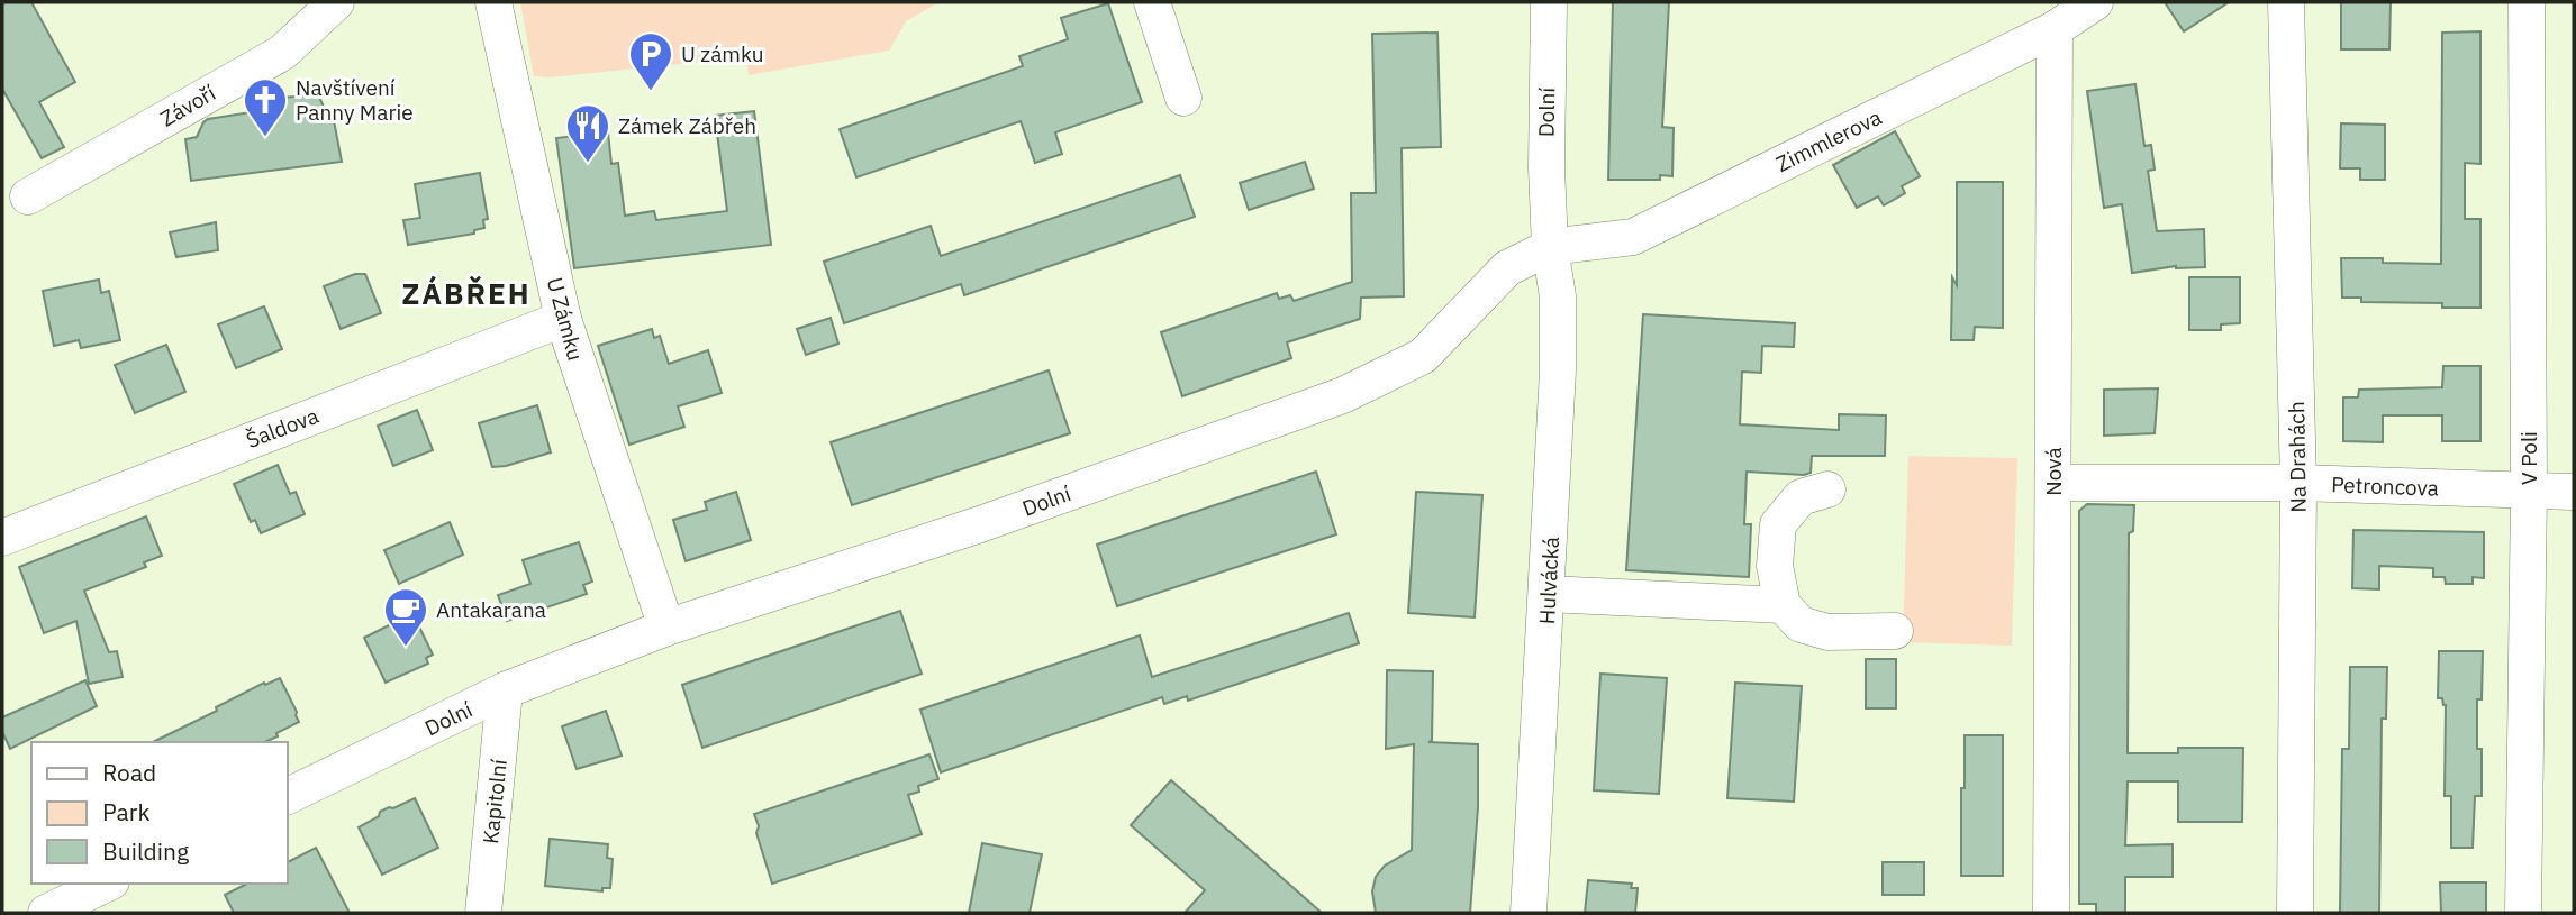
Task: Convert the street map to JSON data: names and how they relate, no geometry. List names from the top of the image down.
{
  "streets": {
    "street": [
      "Závoří",
      "Dolní",
      "Zimmlerova",
      "U Zámku",
      "Šaldova",
      "Na Drahách",
      "V Poli",
      "Nová",
      "Petroncova",
      "Hulvácká",
      "Kapitolní"
    ]
  },
  "crossings": [
    ["Dolní", "Zimmlerova"],
    ["Dolní", "U Zámku"],
    ["Dolní", "Hulvácká"],
    ["Dolní", "Kapitolní"],
    ["Zimmlerova", "Nová"],
    ["Zimmlerova", "Hulvácká"],
    ["U Zámku", "Šaldova"],
    ["Na Drahách", "Petroncova"],
    ["V Poli", "Petroncova"],
    ["Nová", "Petroncova"]
  ],
  "districts": ["ZÁBŘEH"],
  "places": {
    "parking": ["U zámku"],
    "church": ["Navštívení Panny Marie"],
    "restaurant": ["Zámek Zábřeh"],
    "cafe": ["Antakarana"]
  },
  "legend": ["Road", "Park", "Building"]
}
